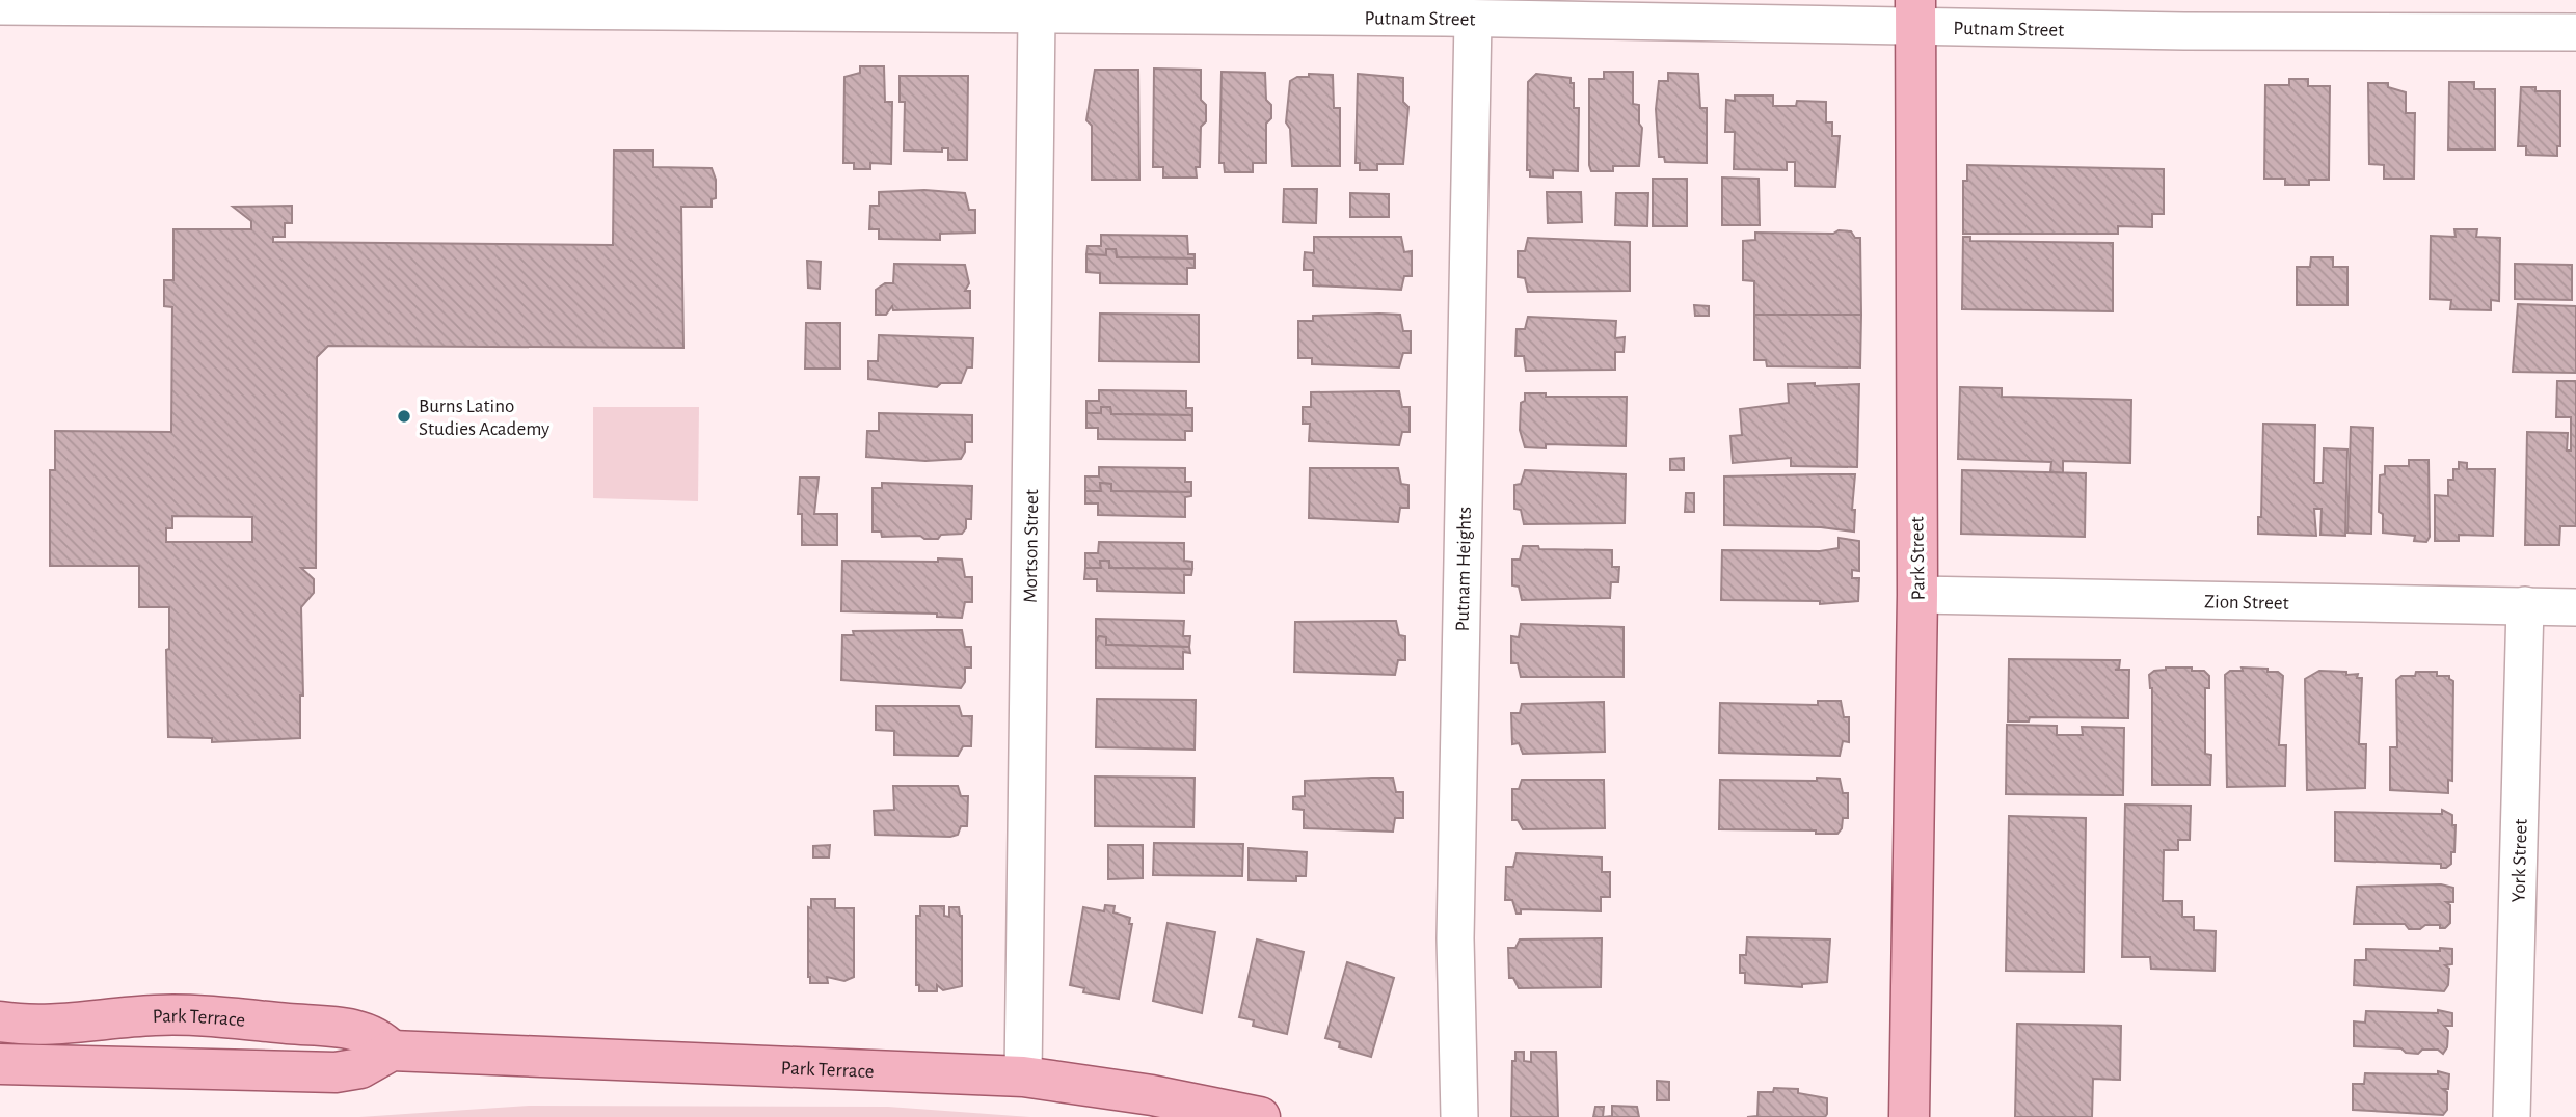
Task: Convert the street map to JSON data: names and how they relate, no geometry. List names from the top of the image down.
{
  "streets": {
    "main road": ["Park Street", "Park Terrace"],
    "street": [
      "Putnam Street",
      "Mortson Street",
      "Putnam Heights",
      "Zion Street",
      "York Street"
    ]
  },
  "crossings": [
    ["Putnam Street", "Mortson Street"],
    ["Putnam Street", "Park Street"],
    ["Putnam Street", "Putnam Heights"],
    ["Mortson Street", "Park Terrace"],
    ["Park Street", "Zion Street"],
    ["Zion Street", "York Street"]
  ],
  "places": ["Burns Latino Studies Academy"]
}
